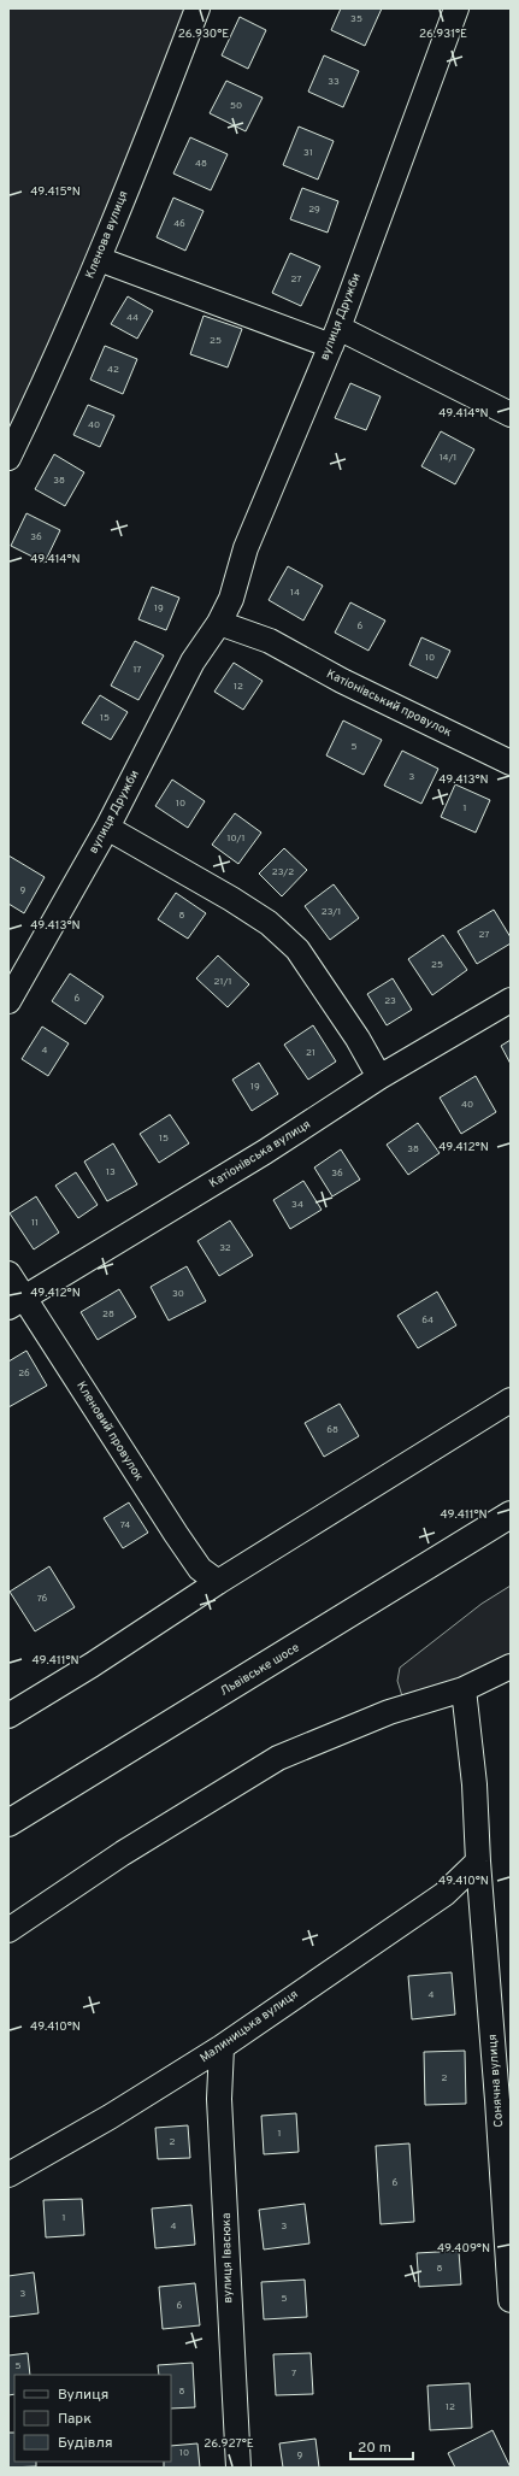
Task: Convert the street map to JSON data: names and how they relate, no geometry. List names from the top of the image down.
{
  "streets": {
    "main road": ["Львівське шосе"],
    "street": [
      "Кленова вулиця",
      "вулиця Дружби",
      "Катіонівський провулок",
      "Катіонівська вулиця",
      "Кленовий провулок",
      "Малиницька вулиця",
      "Сонячна вулиця",
      "вулиця Івасюка"
    ]
  },
  "crossings": [
    ["вулиця Дружби", "Катіонівський провулок"],
    ["Катіонівська вулиця", "Кленовий провулок"],
    ["Малиницька вулиця", "Сонячна вулиця"],
    ["Малиницька вулиця", "вулиця Івасюка"]
  ],
  "house_numbers": [
    "35",
    "33",
    "50",
    "31",
    "48",
    "29",
    "46",
    "27",
    "44",
    "25",
    "42",
    "40",
    "14/1",
    "38",
    "36",
    "14",
    "19",
    "6",
    "10",
    "17",
    "12",
    "15",
    "5",
    "3",
    "10",
    "1",
    "10/1",
    "23/2",
    "9",
    "23/1",
    "8",
    "27",
    "25",
    "21/1",
    "6",
    "23",
    "4",
    "21",
    "19",
    "40",
    "15",
    "38",
    "13",
    "36",
    "34",
    "11",
    "32",
    "30",
    "28",
    "64",
    "26",
    "68",
    "74",
    "76",
    "4",
    "2",
    "1",
    "2",
    "6",
    "1",
    "4",
    "3",
    "8",
    "3",
    "5",
    "6",
    "5",
    "7",
    "8",
    "12",
    "10",
    "9"
  ],
  "legend": ["Вулиця", "Парк", "Будівля"],
  "scale_bar": "20 m",
  "coordinates": [
    "26.930°E",
    "26.931°E",
    "49.415°N",
    "49.414°N",
    "49.413°N",
    "49.412°N",
    "49.411°N",
    "49.410°N",
    "49.409°N",
    "26.927°E"
  ]
}
